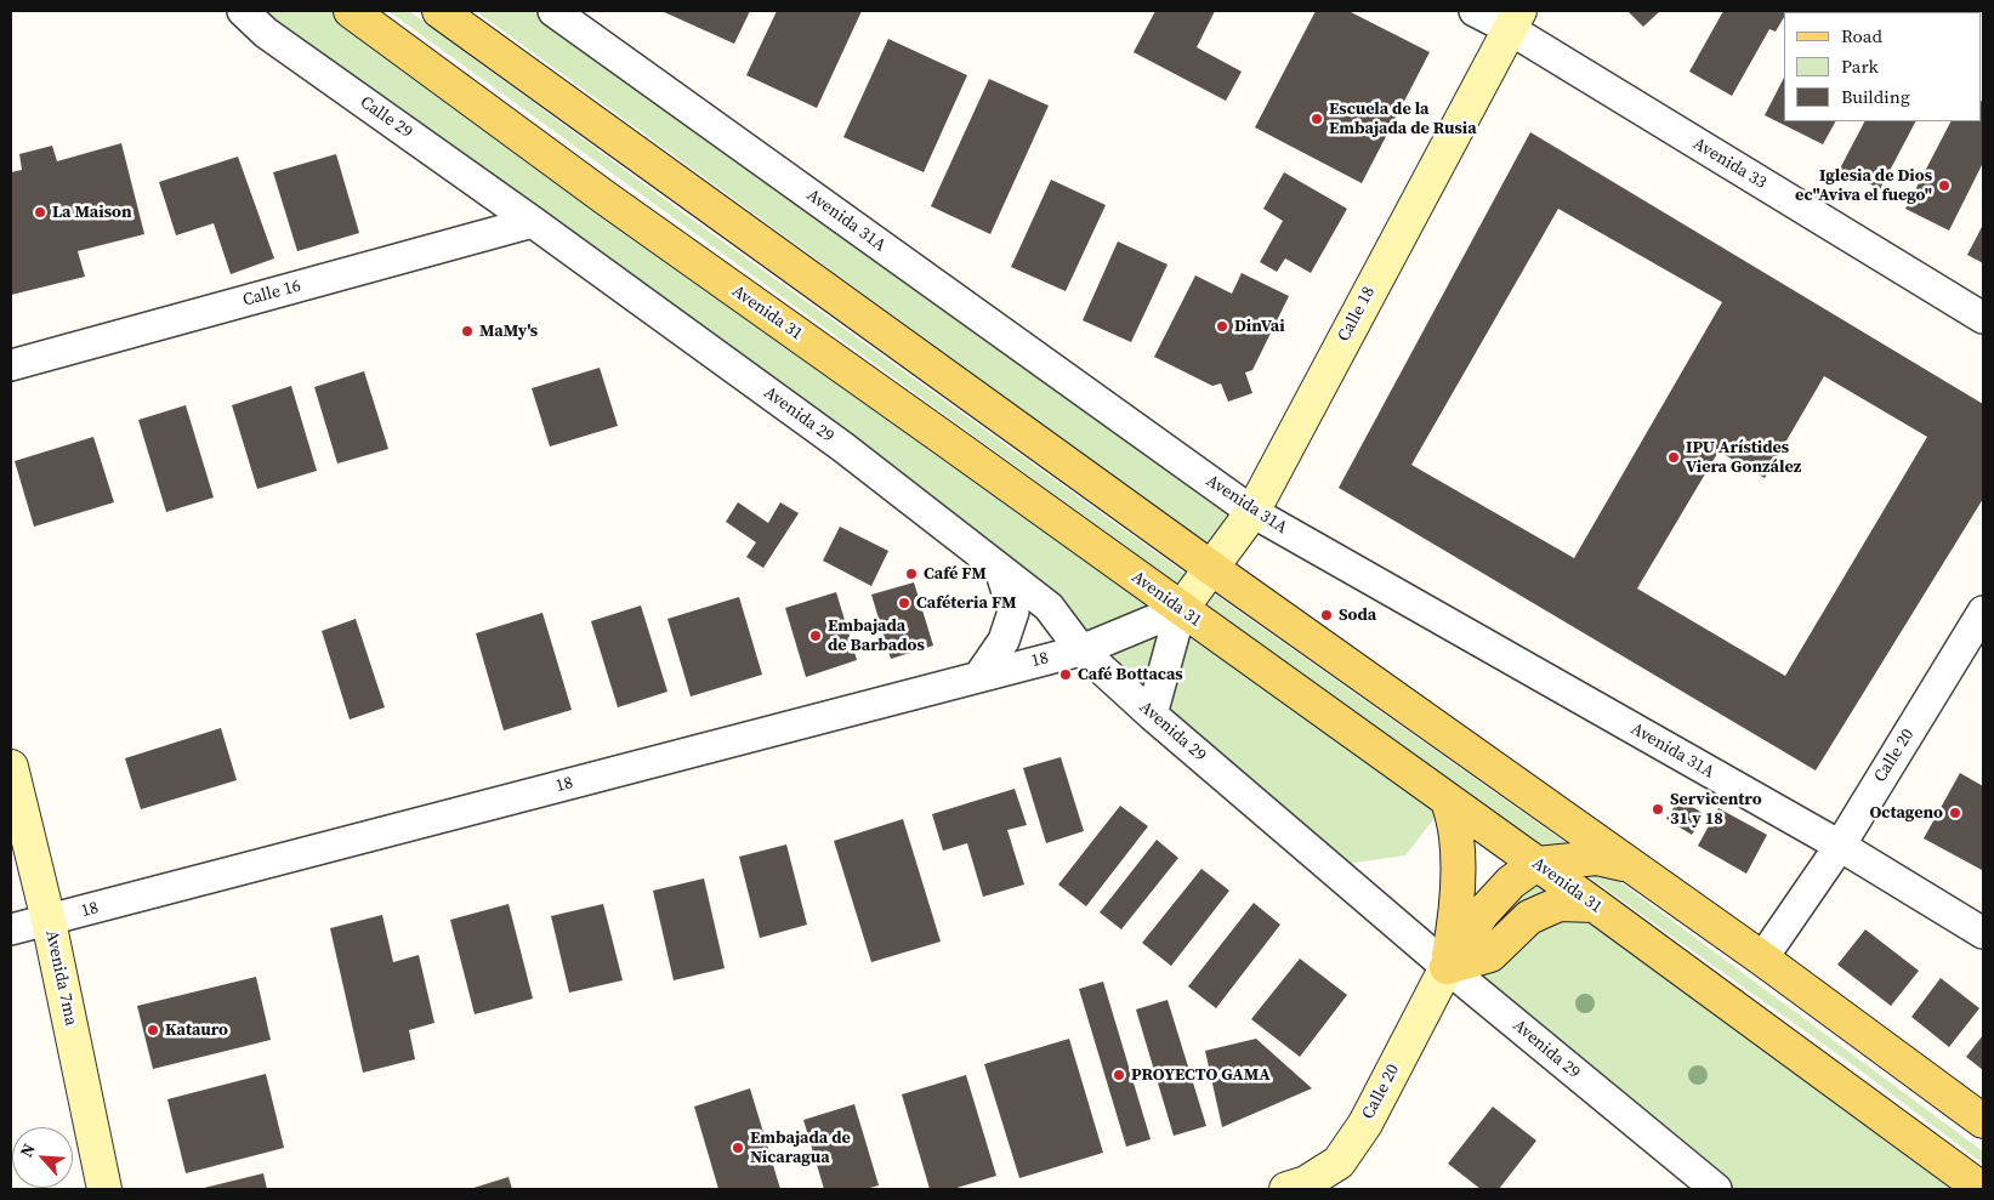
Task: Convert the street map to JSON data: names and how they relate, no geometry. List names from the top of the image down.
{
  "streets": {
    "main road": ["Avenida 31"],
    "street": [
      "Calle 29",
      "Avenida 33",
      "Avenida 31A",
      "Calle 16",
      "Calle 18",
      "Avenida 29",
      "18",
      "Calle 20",
      "Avenida 7ma"
    ]
  },
  "crossings": [
    ["Calle 29", "Calle 16"],
    ["Calle 29", "Avenida 29"],
    ["Avenida 33", "Calle 18"],
    ["Avenida 31A", "Calle 18"],
    ["Avenida 31A", "Calle 20"],
    ["Calle 16", "Avenida 29"],
    ["Avenida 31", "Calle 18"],
    ["Calle 18", "Avenida 29"],
    ["Avenida 29", "18"],
    ["Avenida 29", "Calle 20"],
    ["18", "Avenida 7ma"]
  ],
  "places": [
    "Escuela de la Embajada de Rusia",
    "Iglesia de Dios ec\"Aviva el fuego\"",
    "La Maison",
    "DinVai",
    "MaMy's",
    "IPU Arístides Viera González",
    "Café FM",
    "Caféteria FM",
    "Soda",
    "Embajada de Barbados",
    "Café Bottacas",
    "Servicentro 31 y 18",
    "Octageno",
    "Katauro",
    "PROYECTO GAMA",
    "Embajada de Nicaragua"
  ],
  "legend": ["Road", "Park", "Building"],
  "north": "top left"
}
